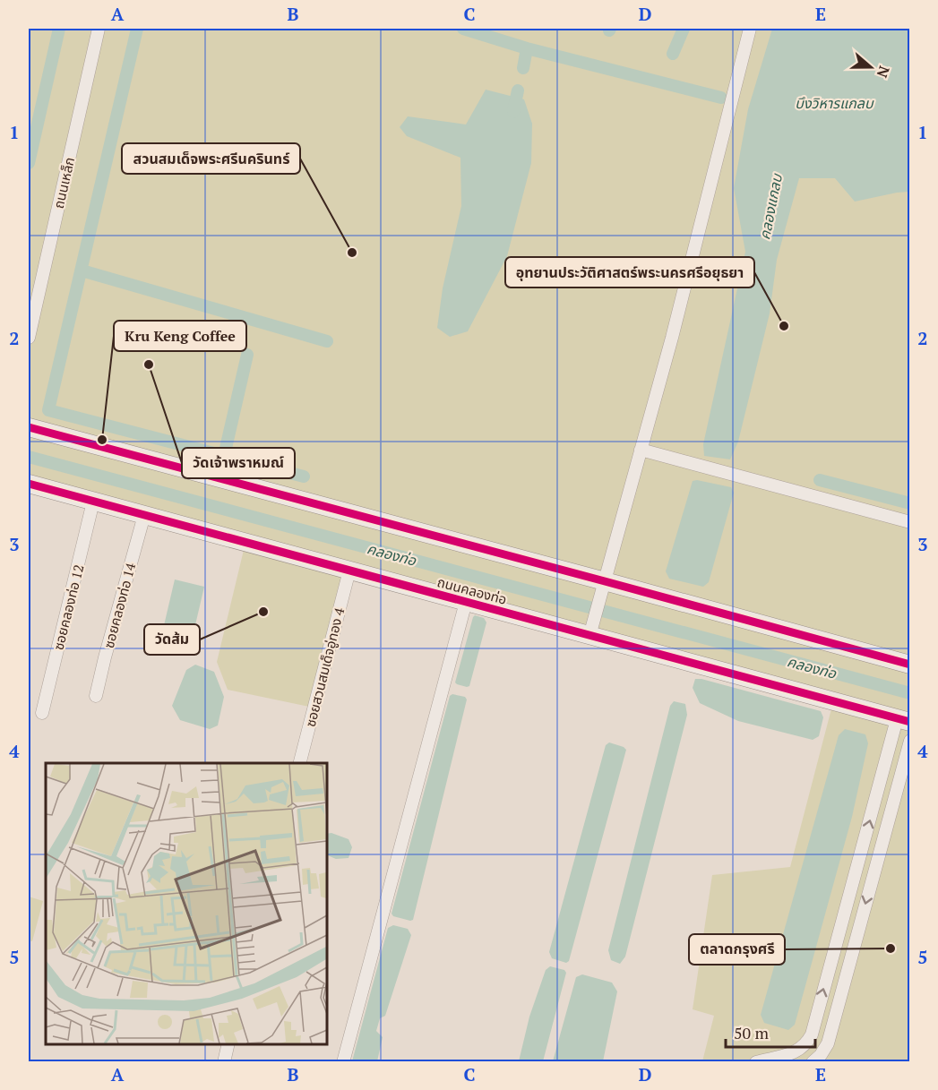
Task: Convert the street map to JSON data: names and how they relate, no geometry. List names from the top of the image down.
{
  "streets": {
    "street": [
      "ถนนเหล็ก",
      "ถนนคลองท่อ",
      "ซอยคลองท่อ 14",
      "ซอยคลองท่อ 12",
      "ซอยสวนสมเด็จอู่ทอง 4"
    ]
  },
  "crossings": [
    ["ถนนคลองท่อ", "ซอยคลองท่อ 14"],
    ["ถนนคลองท่อ", "ซอยคลองท่อ 12"],
    ["ถนนคลองท่อ", "ซอยสวนสมเด็จอู่ทอง 4"]
  ],
  "water": ["บึงวิหารแกลบ", "คลองแกลบ", "คลองท่อ"],
  "places": [
    "สวนสมเด็จพระศรีนครินทร์",
    "อุทยานประวัติศาสตร์พระนครศรีอยุธยา",
    "วัดเจ้าพราหมณ์",
    "Kru Keng Coffee",
    "วัดส้ม",
    "ตลาดกรุงศรี"
  ],
  "scale_bar": "50 m",
  "north": "right",
  "grid": {
    "columns": [
      "A",
      "B",
      "C",
      "D",
      "E"
    ],
    "rows": [
      "1",
      "2",
      "3",
      "4",
      "5"
    ]
  }
}
